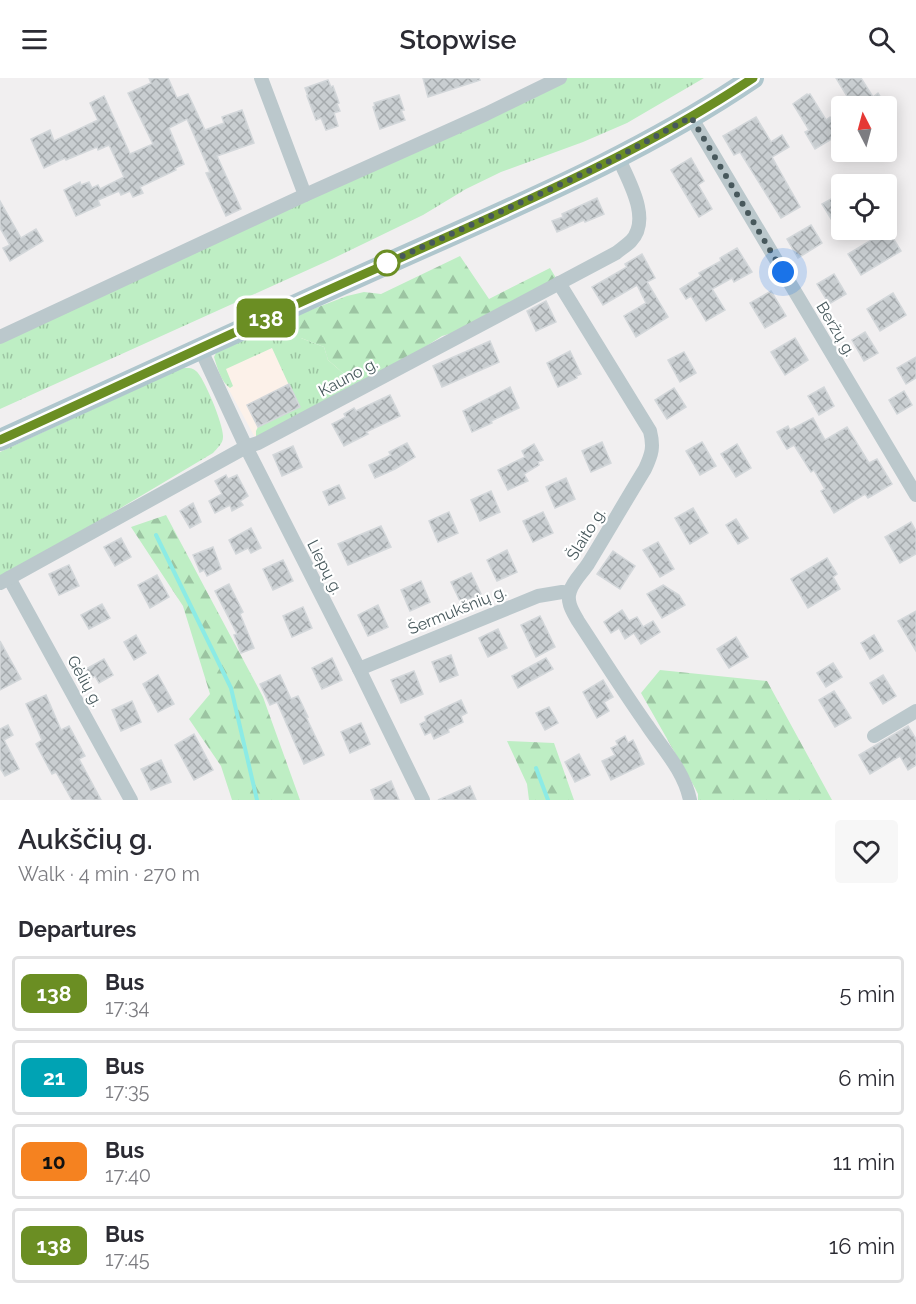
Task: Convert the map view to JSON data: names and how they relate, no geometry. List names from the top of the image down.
{
  "streets": {
    "street": [
      "Beržų g.",
      "Kauno g.",
      "Šlaito g.",
      "Liepų g.",
      "Šermukšnių g.",
      "Gėlių g."
    ]
  },
  "crossings": [
    ["Kauno g.", "Šlaito g."],
    ["Kauno g.", "Liepų g."],
    ["Kauno g.", "Gėlių g."],
    ["Šlaito g.", "Šermukšnių g."],
    ["Liepų g.", "Šermukšnių g."]
  ],
  "lines": ["bus line 138"],
  "north": "top",
  "page": {
    "header": "Stopwise",
    "on_map": "138",
    "heading": [
      ["Aukščių g.", "Walk · 4 min · 270 m"],
      "Departures"
    ],
    "list": [
      {
        "mark": "138",
        "name": "Bus",
        "note": "17:34",
        "value": "5 min"
      },
      {
        "mark": "21",
        "name": "Bus",
        "note": "17:35",
        "value": "6 min"
      },
      {
        "mark": "10",
        "name": "Bus",
        "note": "17:40",
        "value": "11 min"
      },
      {
        "mark": "138",
        "name": "Bus",
        "note": "17:45",
        "value": "16 min"
      }
    ]
  }
}
